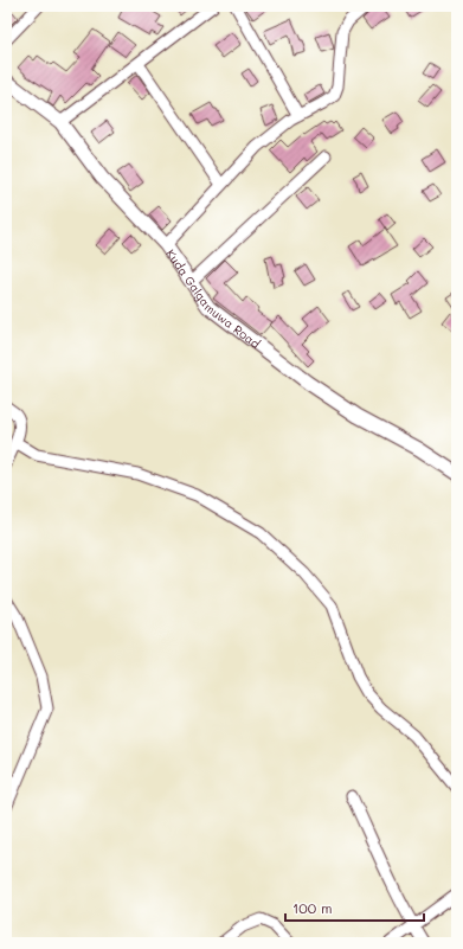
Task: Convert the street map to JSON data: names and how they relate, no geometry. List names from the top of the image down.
{
  "streets": {
    "street": ["Kuda Galgamuwa Road"]
  },
  "scale_bar": "100 m"
}
